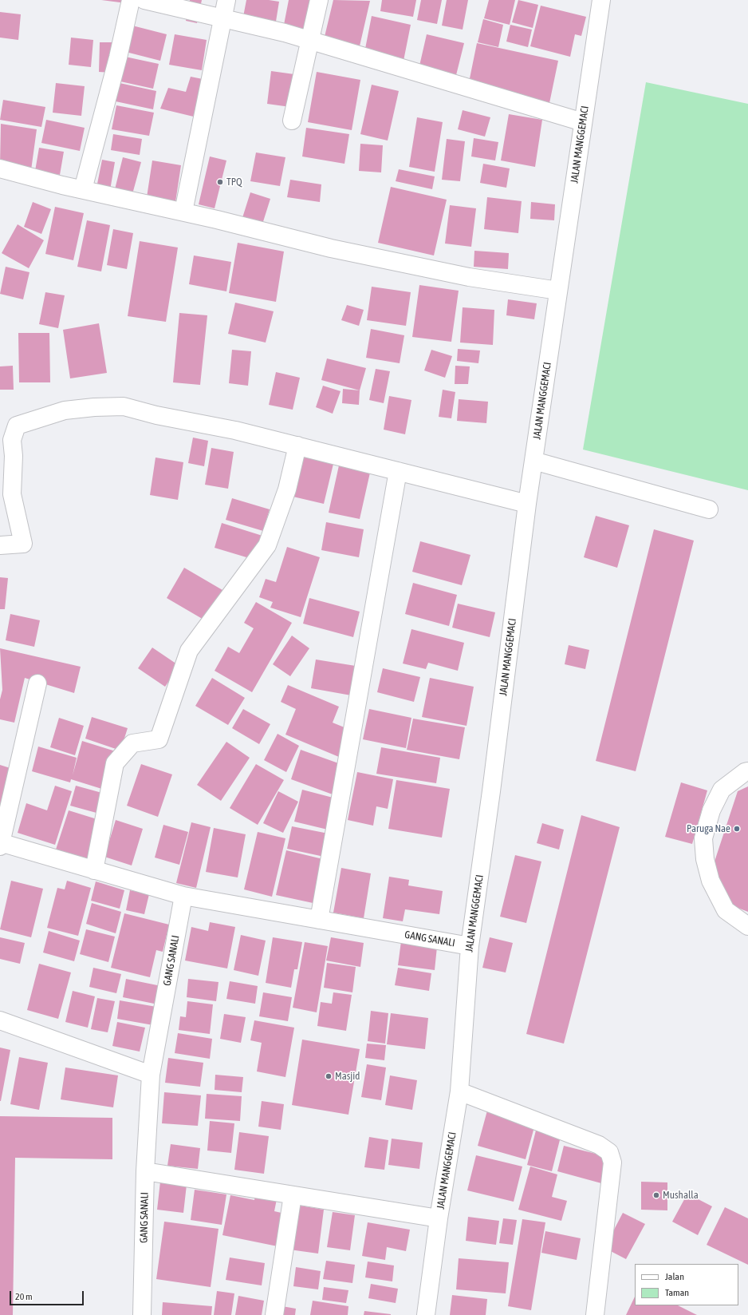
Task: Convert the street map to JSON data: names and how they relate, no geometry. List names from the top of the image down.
{
  "streets": {
    "street": ["JALAN MANGGEMACI", "GANG SANALI"]
  },
  "crossings": [
    ["JALAN MANGGEMACI", "GANG SANALI"]
  ],
  "places": [
    "TPQ",
    "Paruga Nae",
    "Masjid",
    "Mushalla"
  ],
  "legend": ["Jalan", "Taman"],
  "scale_bar": "20 m"
}
